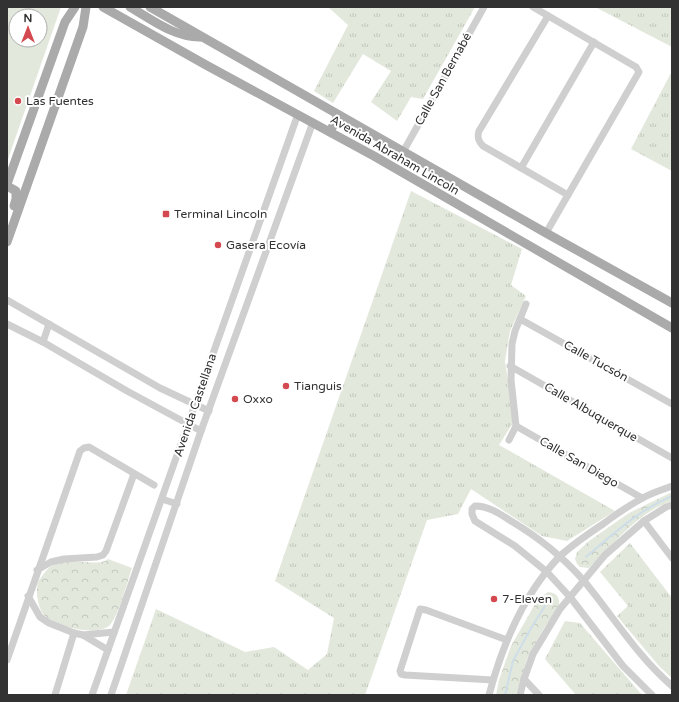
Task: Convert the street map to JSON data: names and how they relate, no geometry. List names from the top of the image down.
{
  "streets": {
    "main road": ["Avenida Abraham Lincoln"],
    "street": [
      "Calle San Bernabé",
      "Calle Tucsón",
      "Avenida Castellana",
      "Calle Albuquerque",
      "Calle San Diego"
    ]
  },
  "crossings": [
    ["Avenida Abraham Lincoln", "Avenida Castellana"]
  ],
  "places": {
    "other": [
      "Las Fuentes",
      "Gasera Ecovía",
      "Tianguis",
      "Oxxo",
      "7-Eleven"
    ],
    "transit": ["Terminal Lincoln"]
  },
  "north": "top"
}
